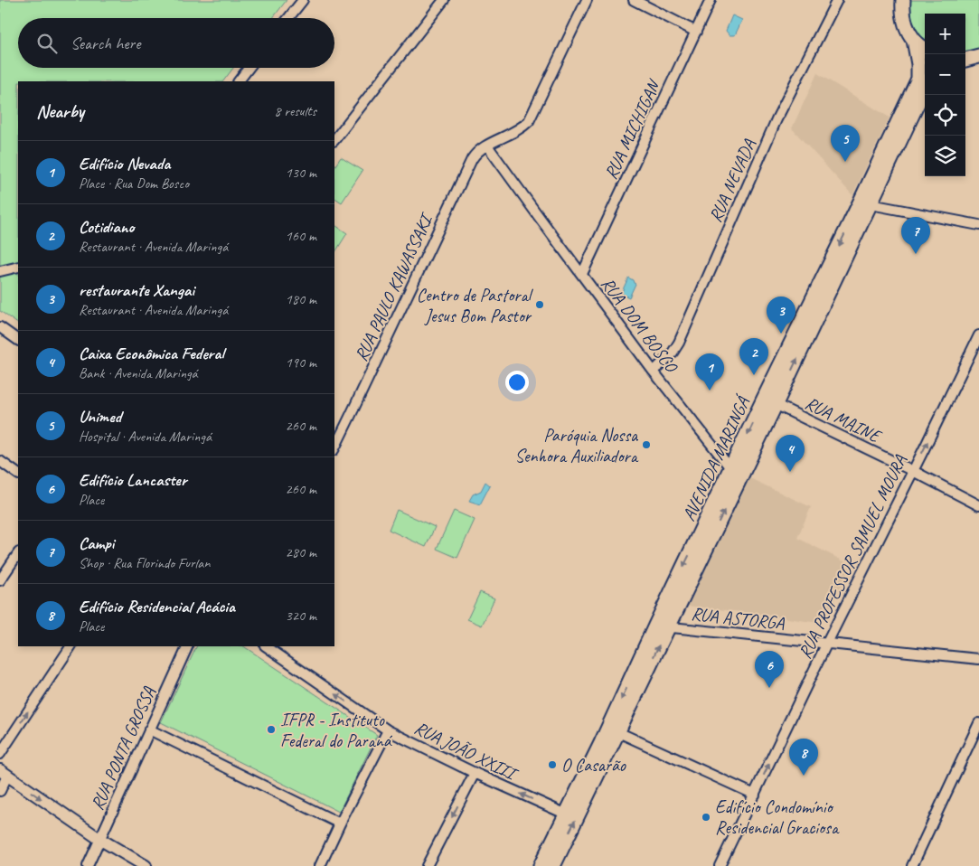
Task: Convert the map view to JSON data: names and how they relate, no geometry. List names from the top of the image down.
{
  "streets": {
    "main road": ["AVENIDA MARINGÁ"],
    "street": [
      "RUA MICHIGAN",
      "RUA NEVADA",
      "RUA PAULO KAWASSAKI",
      "RUA DOM BOSCO",
      "RUA MAINE",
      "RUA PROFESSOR SAMUEL MOURA",
      "RUA ASTORGA",
      "RUA PONTA GROSSA",
      "RUA JOÃO XXIII"
    ]
  },
  "crossings": [
    ["RUA MICHIGAN", "RUA DOM BOSCO"],
    ["RUA NEVADA", "RUA DOM BOSCO"],
    ["RUA PAULO KAWASSAKI", "RUA DOM BOSCO"],
    ["RUA DOM BOSCO", "AVENIDA MARINGÁ"],
    ["RUA MAINE", "AVENIDA MARINGÁ"],
    ["RUA MAINE", "RUA PROFESSOR SAMUEL MOURA"],
    ["AVENIDA MARINGÁ", "RUA ASTORGA"],
    ["AVENIDA MARINGÁ", "RUA JOÃO XXIII"],
    ["RUA PROFESSOR SAMUEL MOURA", "RUA ASTORGA"]
  ],
  "one_way": ["RUA PROFESSOR SAMUEL MOURA", "RUA JOÃO XXIII"],
  "places": [
    "Centro de Pastoral Jesus Bom Pastor",
    "Paróquia Nossa Senhora Auxiliadora",
    "IFPR - Instituto Federal do Paraná",
    "O Casarão",
    "Edifício Condomínio Residencial Graciosa"
  ],
  "page": {
    "map_buttons": ["+", "−"],
    "search": "Search here",
    "heading": ["Nearby", "8 results"],
    "pins": [
      "5",
      "7",
      "3",
      "2",
      "1",
      "4",
      "6",
      "8"
    ],
    "list": [
      {
        "mark": "1",
        "name": "Edifício Nevada",
        "note": "Place · Rua Dom Bosco",
        "value": "130 m"
      },
      {
        "mark": "2",
        "name": "Cotidiano",
        "note": "Restaurant · Avenida Maringá",
        "value": "160 m"
      },
      {
        "mark": "3",
        "name": "restaurante Xangai",
        "note": "Restaurant · Avenida Maringá",
        "value": "180 m"
      },
      {
        "mark": "4",
        "name": "Caixa Econômica Federal",
        "note": "Bank · Avenida Maringá",
        "value": "190 m"
      },
      {
        "mark": "5",
        "name": "Unimed",
        "note": "Hospital · Avenida Maringá",
        "value": "260 m"
      },
      {
        "mark": "6",
        "name": "Edifício Lancaster",
        "note": "Place",
        "value": "260 m"
      },
      {
        "mark": "7",
        "name": "Campi",
        "note": "Shop · Rua Florindo Furlan",
        "value": "280 m"
      },
      {
        "mark": "8",
        "name": "Edifício Residencial Acácia",
        "note": "Place",
        "value": "320 m"
      }
    ]
  }
}
